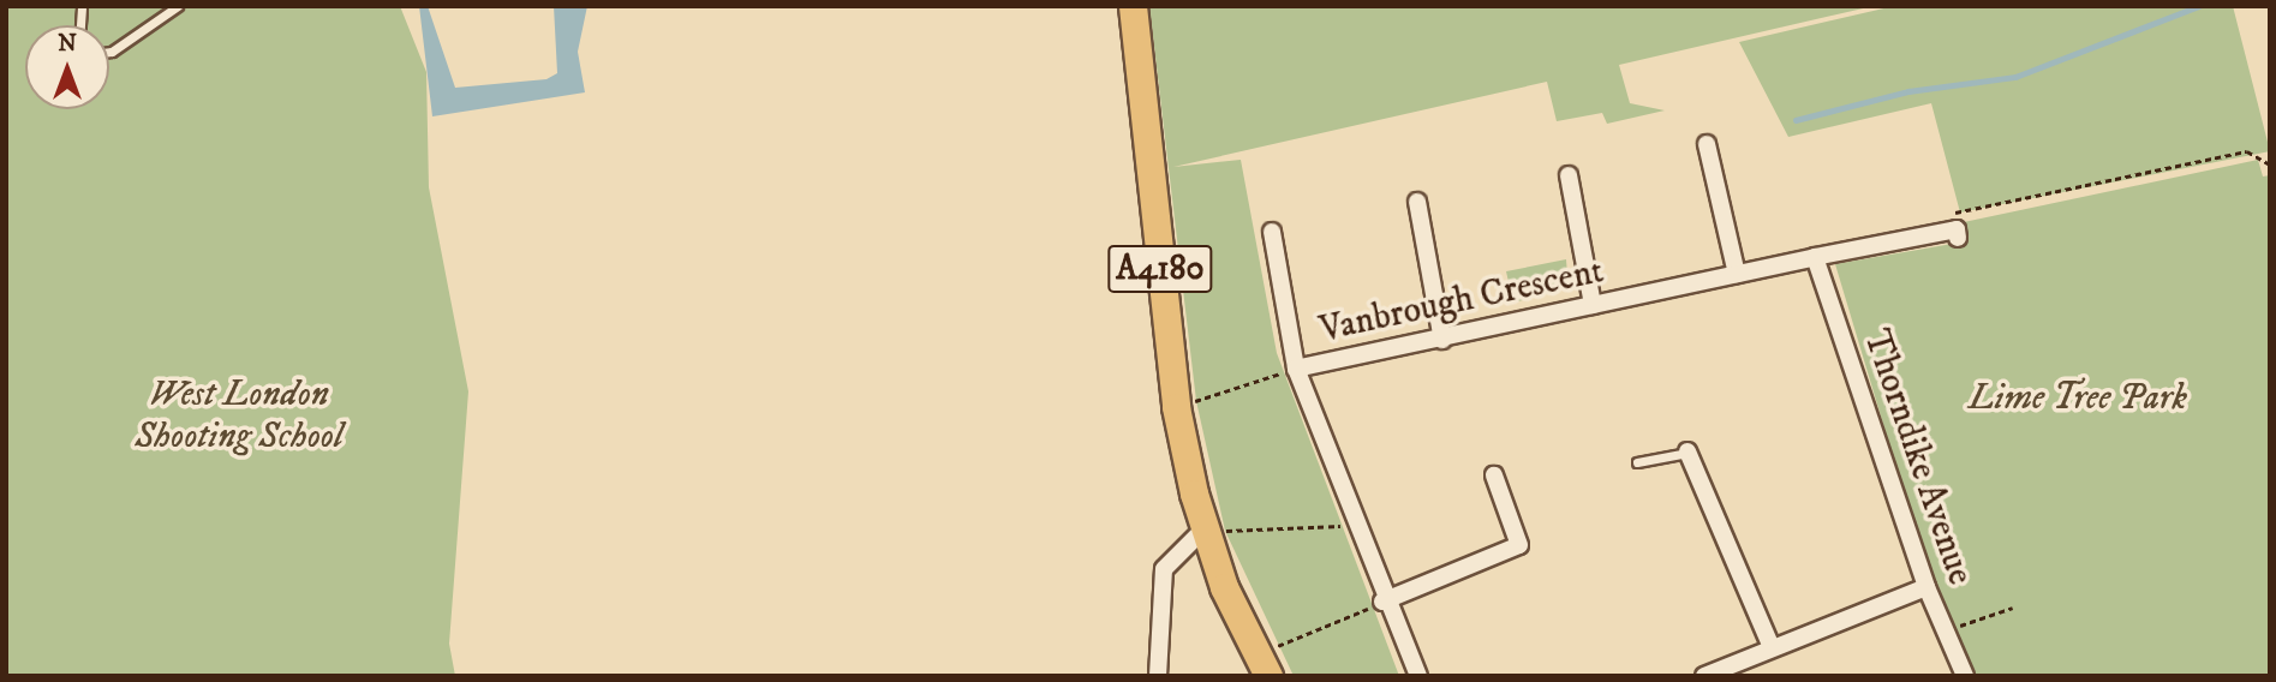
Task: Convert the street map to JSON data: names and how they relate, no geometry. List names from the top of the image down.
{
  "streets": {
    "main road": ["A4180"],
    "street": ["Vanbrough Crescent", "Thorndike Avenue"]
  },
  "crossings": [
    ["Vanbrough Crescent", "Thorndike Avenue"]
  ],
  "parks": ["West London Shooting School", "Lime Tree Park"],
  "north": "top"
}
